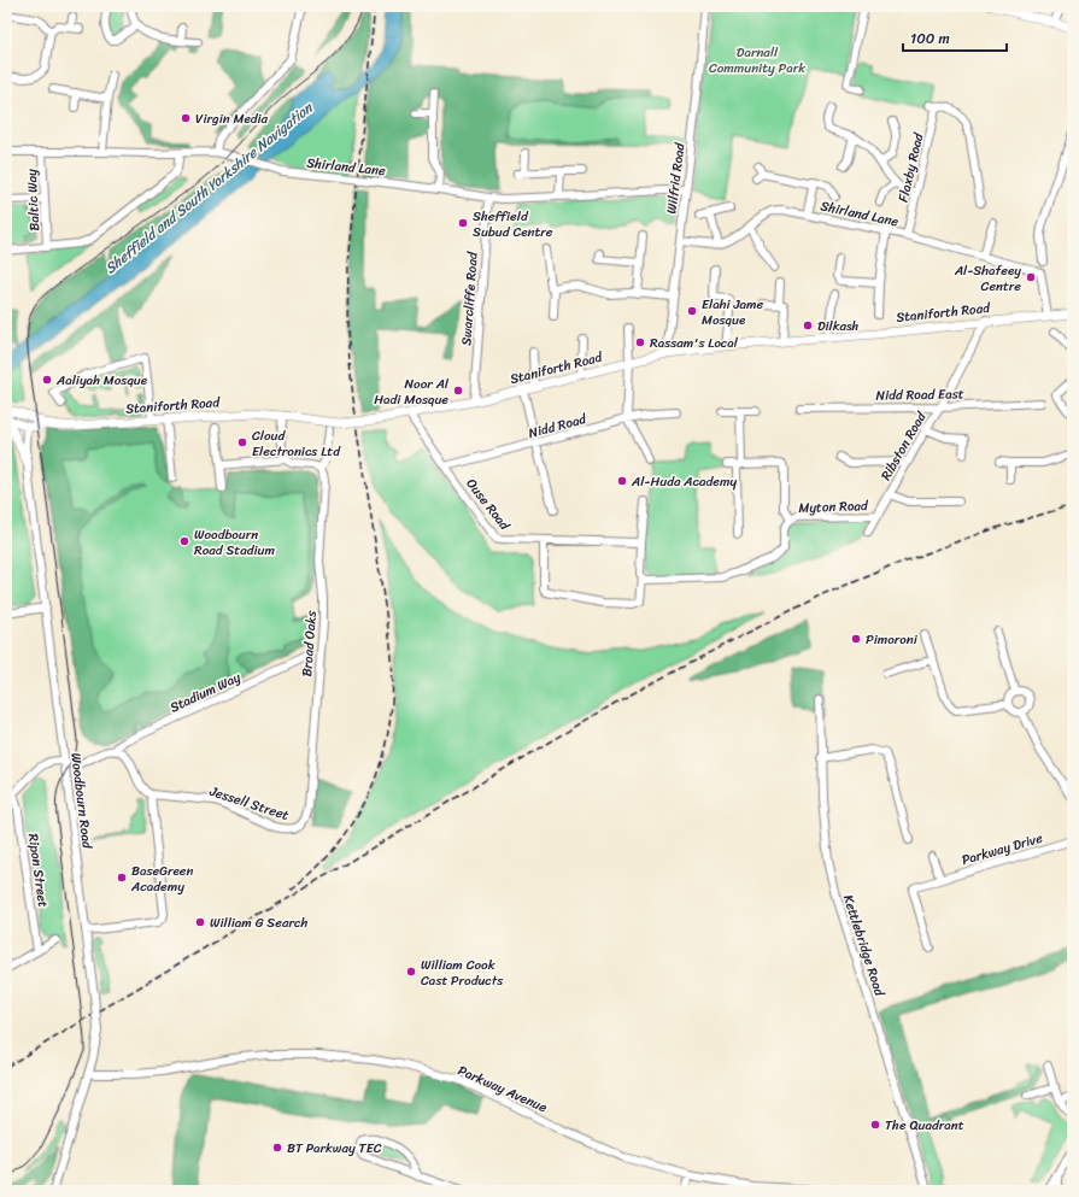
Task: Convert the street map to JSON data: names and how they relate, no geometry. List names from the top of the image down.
{
  "streets": {
    "main road": ["Staniforth Road"],
    "street": [
      "Shirland Lane",
      "Flaxby Road",
      "Wilfrid Road",
      "Baltic Way",
      "Swarcliffe Road",
      "Nidd Road East",
      "Nidd Road",
      "Ribston Road",
      "Ouse Road",
      "Myton Road",
      "Broad Oaks",
      "Stadium Way",
      "Woodbourn Road",
      "Jessell Street",
      "Parkway Drive",
      "Ripon Street",
      "Kettlebridge Road",
      "Parkway Avenue"
    ]
  },
  "crossings": [
    ["Shirland Lane", "Flaxby Road"],
    ["Shirland Lane", "Wilfrid Road"],
    ["Shirland Lane", "Baltic Way"],
    ["Shirland Lane", "Swarcliffe Road"],
    ["Shirland Lane", "Staniforth Road"],
    ["Wilfrid Road", "Staniforth Road"],
    ["Swarcliffe Road", "Staniforth Road"],
    ["Staniforth Road", "Ribston Road"],
    ["Staniforth Road", "Ouse Road"],
    ["Staniforth Road", "Woodbourn Road"],
    ["Nidd Road East", "Ribston Road"],
    ["Nidd Road", "Ouse Road"],
    ["Ribston Road", "Myton Road"],
    ["Broad Oaks", "Jessell Street"],
    ["Woodbourn Road", "Parkway Avenue"]
  ],
  "water": ["Sheffield and South Yorkshire Navigation"],
  "parks": ["Darnall Community Park"],
  "places": [
    "Virgin Media",
    "Sheffield Subud Centre",
    "Al-Shafeey Centre",
    "Elahi Jame Mosque",
    "Dilkash",
    "Rassam's Local",
    "Aaliyah Mosque",
    "Noor Al Hadi Mosque",
    "Cloud Electronics Ltd",
    "Al-Huda Academy",
    "Woodbourn Road Stadium",
    "Pimoroni",
    "BaseGreen Academy",
    "William G Search",
    "William Cook Cast Products",
    "The Quadrant",
    "BT Parkway TEC"
  ],
  "scale_bar": "100 m"
}
